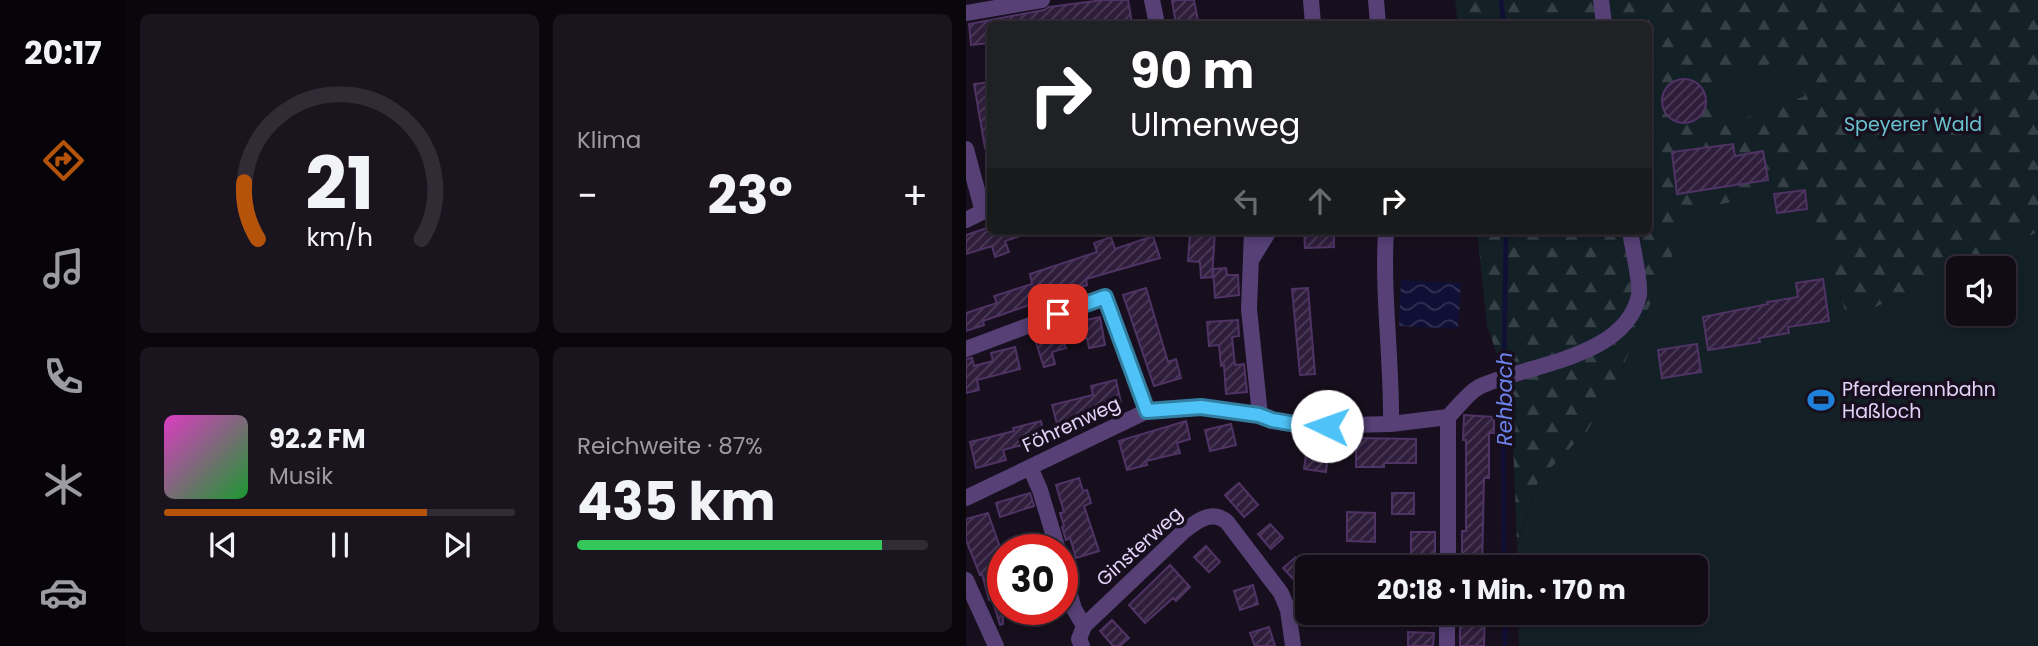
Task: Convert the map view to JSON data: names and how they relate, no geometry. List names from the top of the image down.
{
  "streets": {
    "street": ["Föhrenweg", "Ginsterweg"]
  },
  "water": ["Rehbach"],
  "parks": ["Speyerer Wald"],
  "places": {
    "sports": ["Pferderennbahn Haßloch"]
  },
  "page": {
    "tabs": "20:17",
    "tile": [
      "Klima",
      ["Reichweite · 87%", "435 km"]
    ],
    "turn": ["90 m", "Ulmenweg"],
    "heat": ["−", "23°", "+"],
    "song": ["92.2 FM", "Musik"],
    "limit": "30",
    "trip": "20:18 · 1 Min. · 170 m",
    "gauge": ["21", "km/h"]
  }
}
